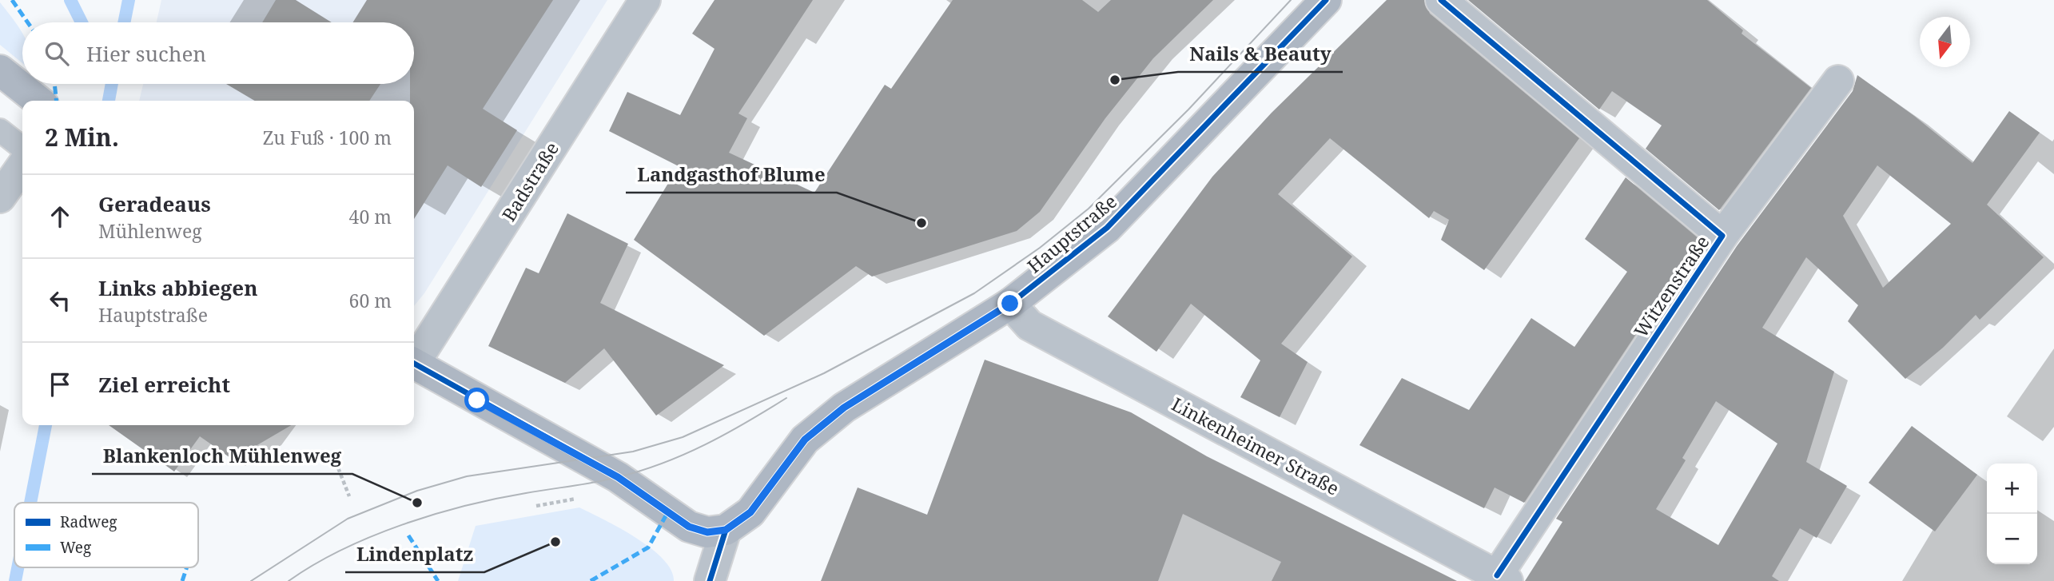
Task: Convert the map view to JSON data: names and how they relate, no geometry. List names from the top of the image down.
{
  "streets": {
    "street": [
      "Badstraße",
      "Hauptstraße",
      "Witzenstraße",
      "Linkenheimer Straße"
    ]
  },
  "crossings": [
    ["Hauptstraße", "Linkenheimer Straße"],
    ["Witzenstraße", "Linkenheimer Straße"]
  ],
  "places": [
    "Nails & Beauty",
    "Landgasthof Blume",
    "Blankenloch Mühlenweg",
    "Lindenplatz"
  ],
  "legend": ["Radweg", "Weg"],
  "north": "bottom",
  "page": {
    "search": "Hier suchen",
    "heading": ["2 Min.", "Zu Fuß · 100 m"],
    "list": [
      ["Geradeaus", "Mühlenweg", "40 m"],
      ["Links abbiegen", "Hauptstraße", "60 m"],
      "Ziel erreicht"
    ],
    "map_buttons": ["+", "−"]
  }
}
